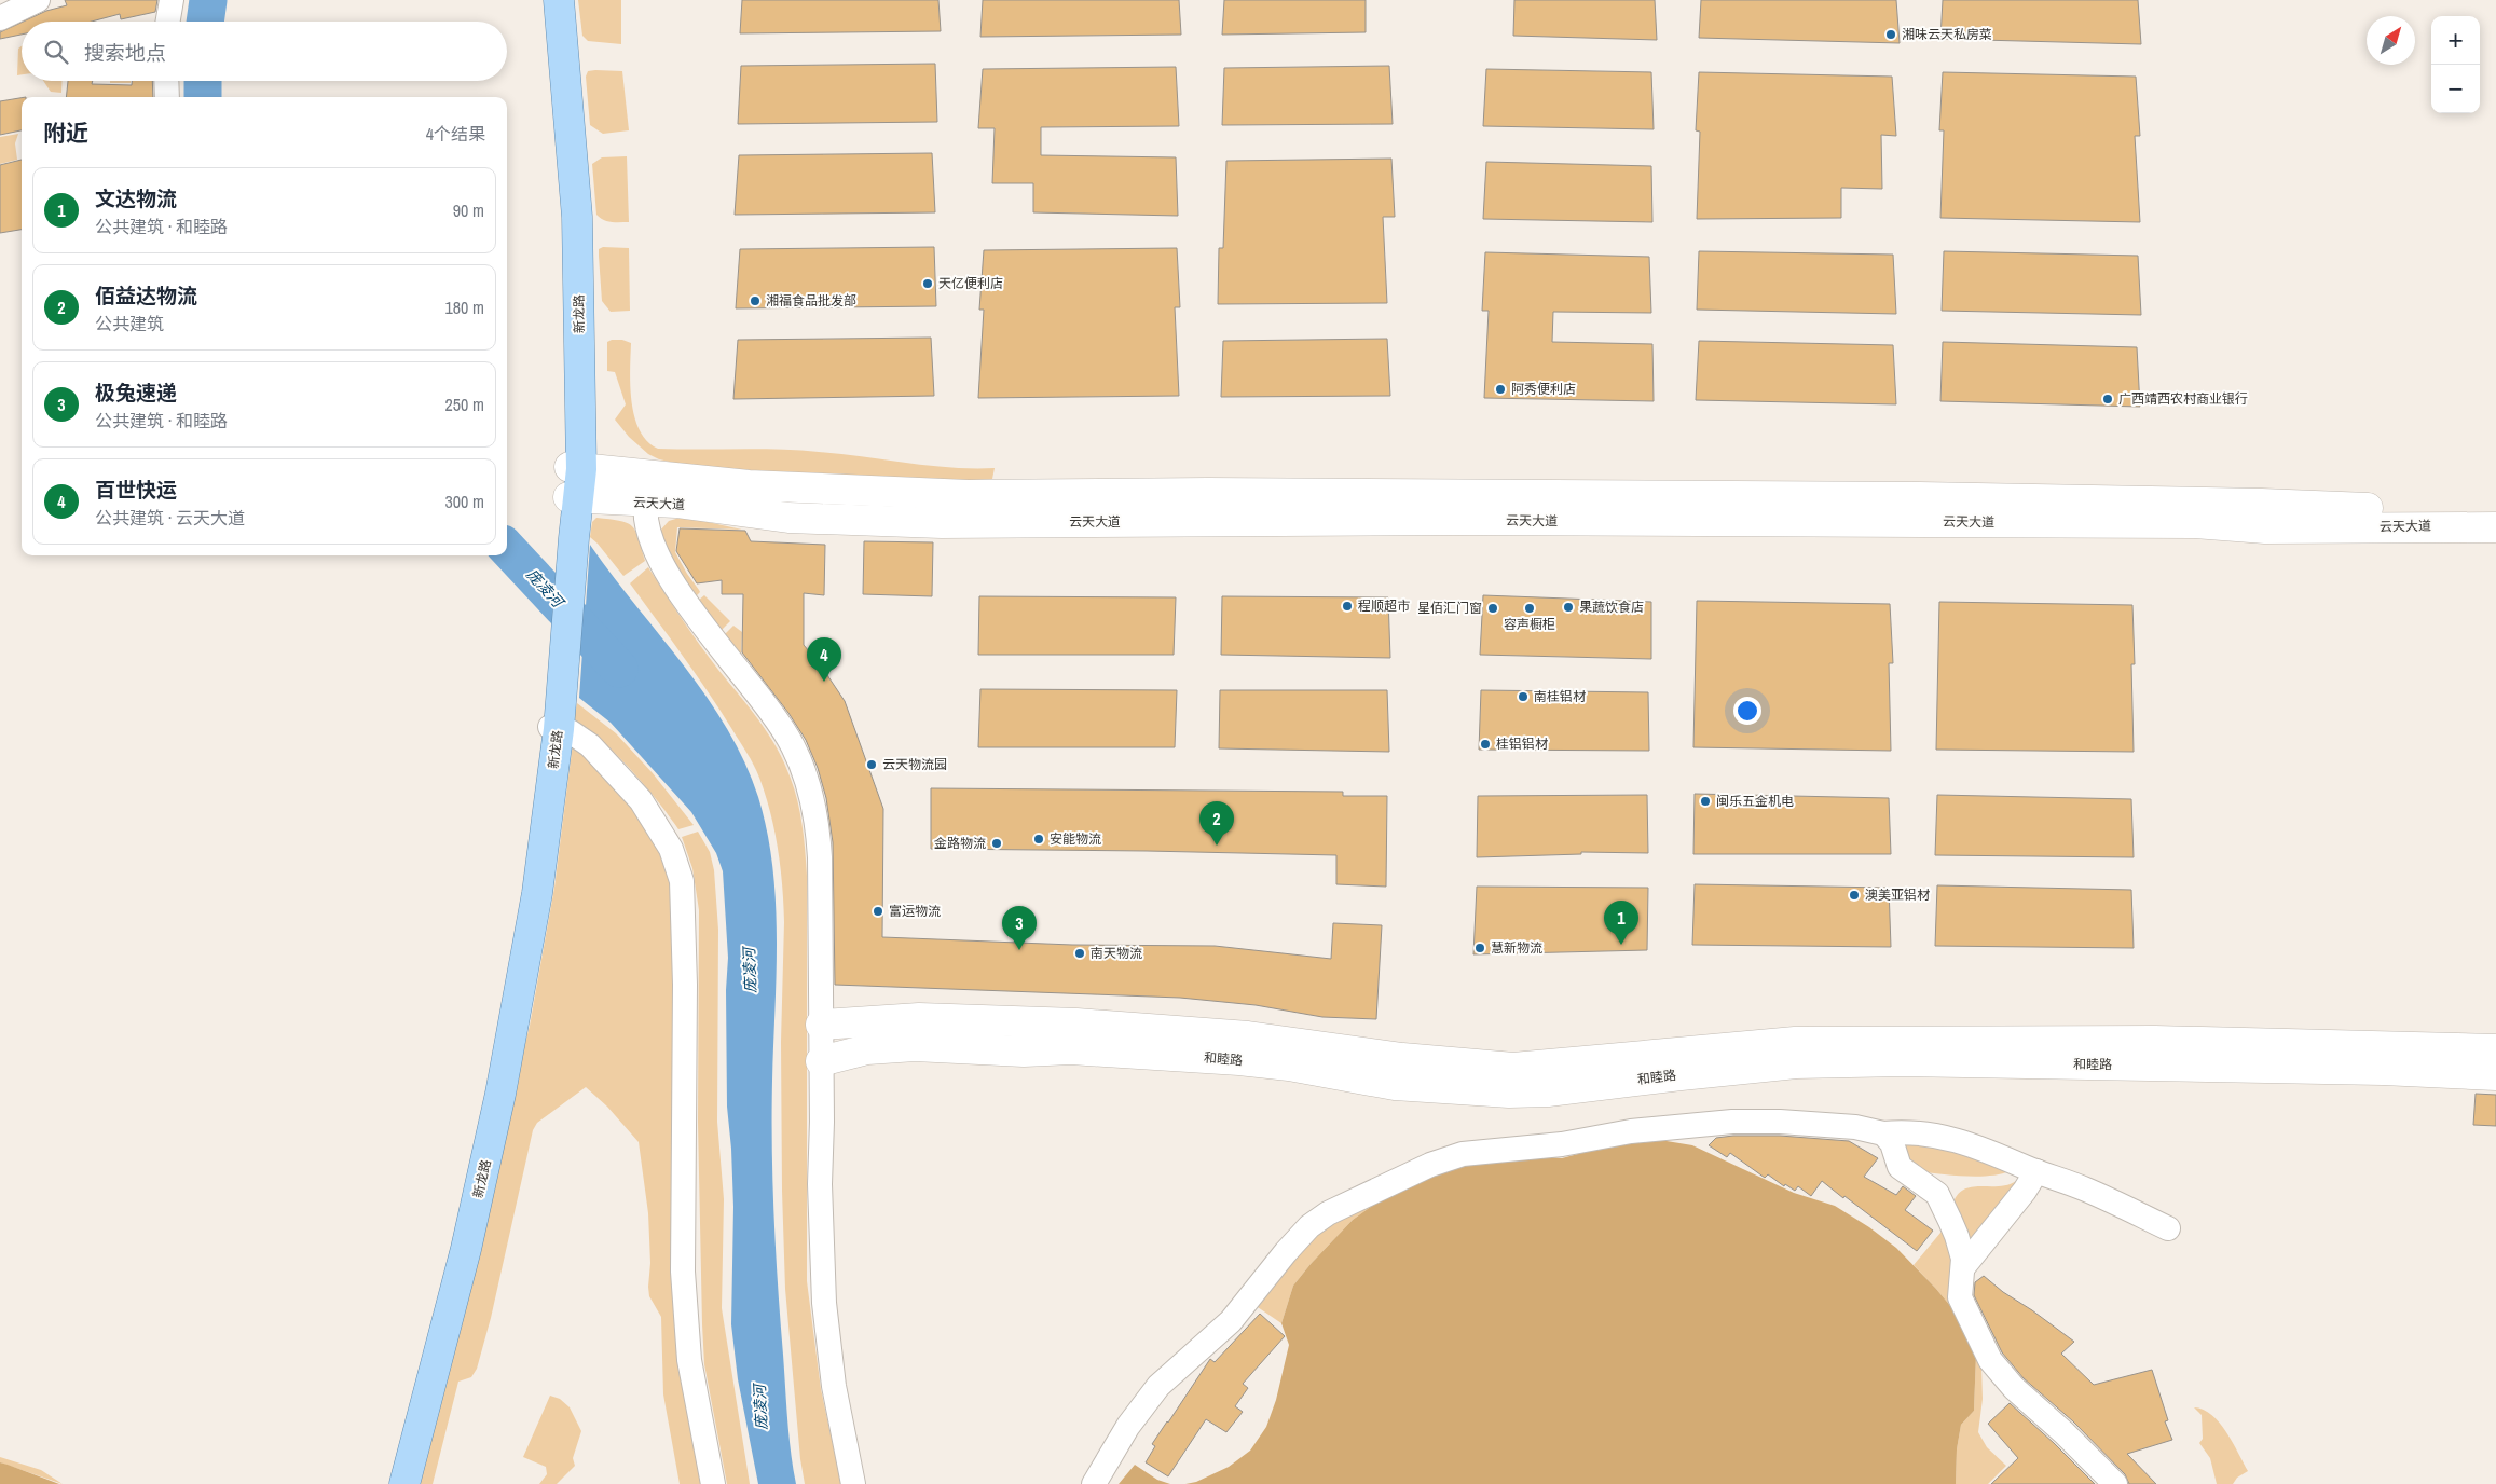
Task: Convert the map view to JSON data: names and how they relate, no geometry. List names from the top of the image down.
{
  "streets": {
    "main road": ["新龙路", "云天大道", "和睦路"]
  },
  "crossings": [
    ["新龙路", "云天大道"]
  ],
  "water": ["庞凌河"],
  "places": [
    "湘味云天私房菜",
    "天亿便利店",
    "湘福食品批发部",
    "阿秀便利店",
    "广西靖西农村商业银行",
    "程顺超市",
    "果蔬饮食店",
    "星佰汇门窗",
    "容声橱柜",
    "南桂铝材",
    "桂铝铝材",
    "云天物流园",
    "闽乐五金机电",
    "安能物流",
    "金路物流",
    "澳美亚铝材",
    "富运物流",
    "慧新物流",
    "南天物流"
  ],
  "north": "top right",
  "page": {
    "map_buttons": ["+", "−"],
    "search": "搜索地点",
    "heading": ["附近", "4个结果"],
    "list": [
      {
        "mark": "1",
        "name": "文达物流",
        "note": "公共建筑 · 和睦路",
        "value": "90 m"
      },
      {
        "mark": "2",
        "name": "佰益达物流",
        "note": "公共建筑",
        "value": "180 m"
      },
      {
        "mark": "3",
        "name": "极兔速递",
        "note": "公共建筑 · 和睦路",
        "value": "250 m"
      },
      {
        "mark": "4",
        "name": "百世快运",
        "note": "公共建筑 · 云天大道",
        "value": "300 m"
      }
    ],
    "pins": [
      "4",
      "2",
      "1",
      "3"
    ]
  }
}
